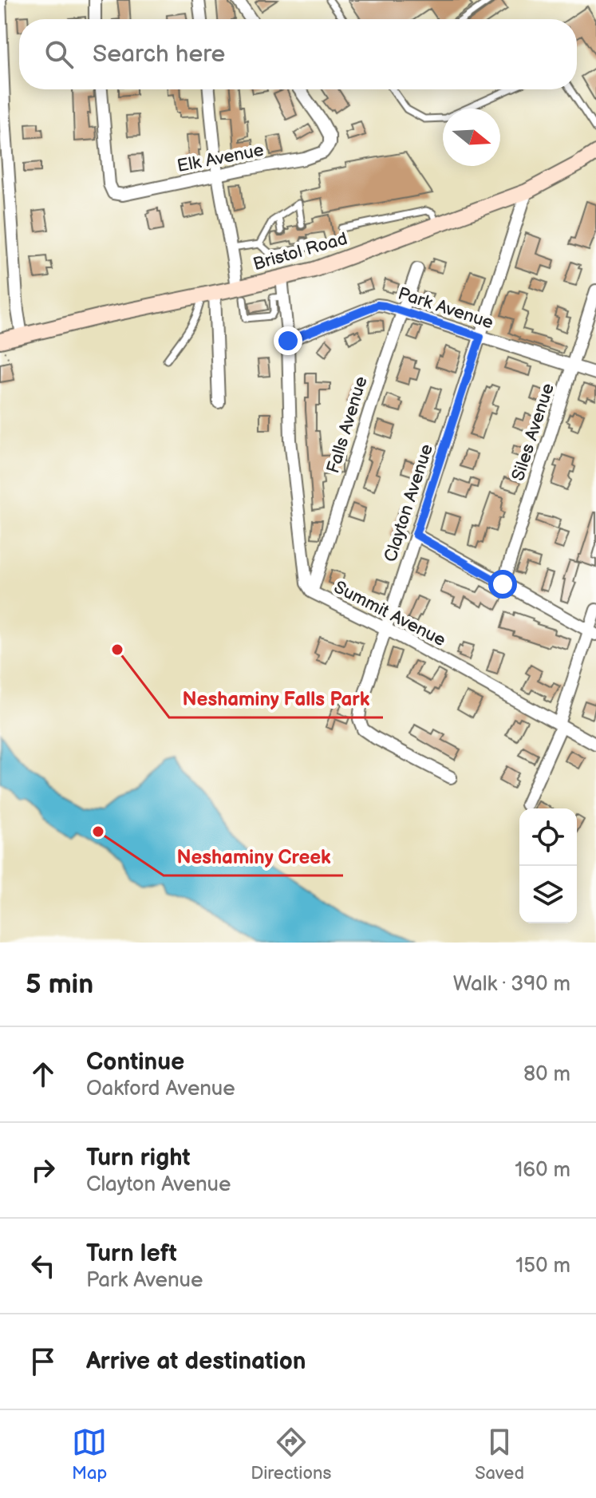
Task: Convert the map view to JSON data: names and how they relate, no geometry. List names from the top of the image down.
{
  "streets": {
    "main road": ["Bristol Road"],
    "street": [
      "Elk Avenue",
      "Park Avenue",
      "Falls Avenue",
      "Siles Avenue",
      "Clayton Avenue",
      "Summit Avenue"
    ]
  },
  "crossings": [
    ["Bristol Road", "Clayton Avenue"],
    ["Bristol Road", "Summit Avenue"],
    ["Park Avenue", "Falls Avenue"],
    ["Park Avenue", "Siles Avenue"],
    ["Park Avenue", "Clayton Avenue"],
    ["Park Avenue", "Summit Avenue"],
    ["Falls Avenue", "Summit Avenue"],
    ["Clayton Avenue", "Summit Avenue"]
  ],
  "places": ["Neshaminy Falls Park", "Neshaminy Creek"],
  "north": "right",
  "page": {
    "search": "Search here",
    "heading": ["5 min", "Walk · 390 m"],
    "list": [
      ["Continue", "Oakford Avenue", "80 m"],
      ["Turn right", "Clayton Avenue", "160 m"],
      ["Turn left", "Park Avenue", "150 m"],
      "Arrive at destination"
    ],
    "nav": ["Map", "Directions", "Saved"]
  }
}
